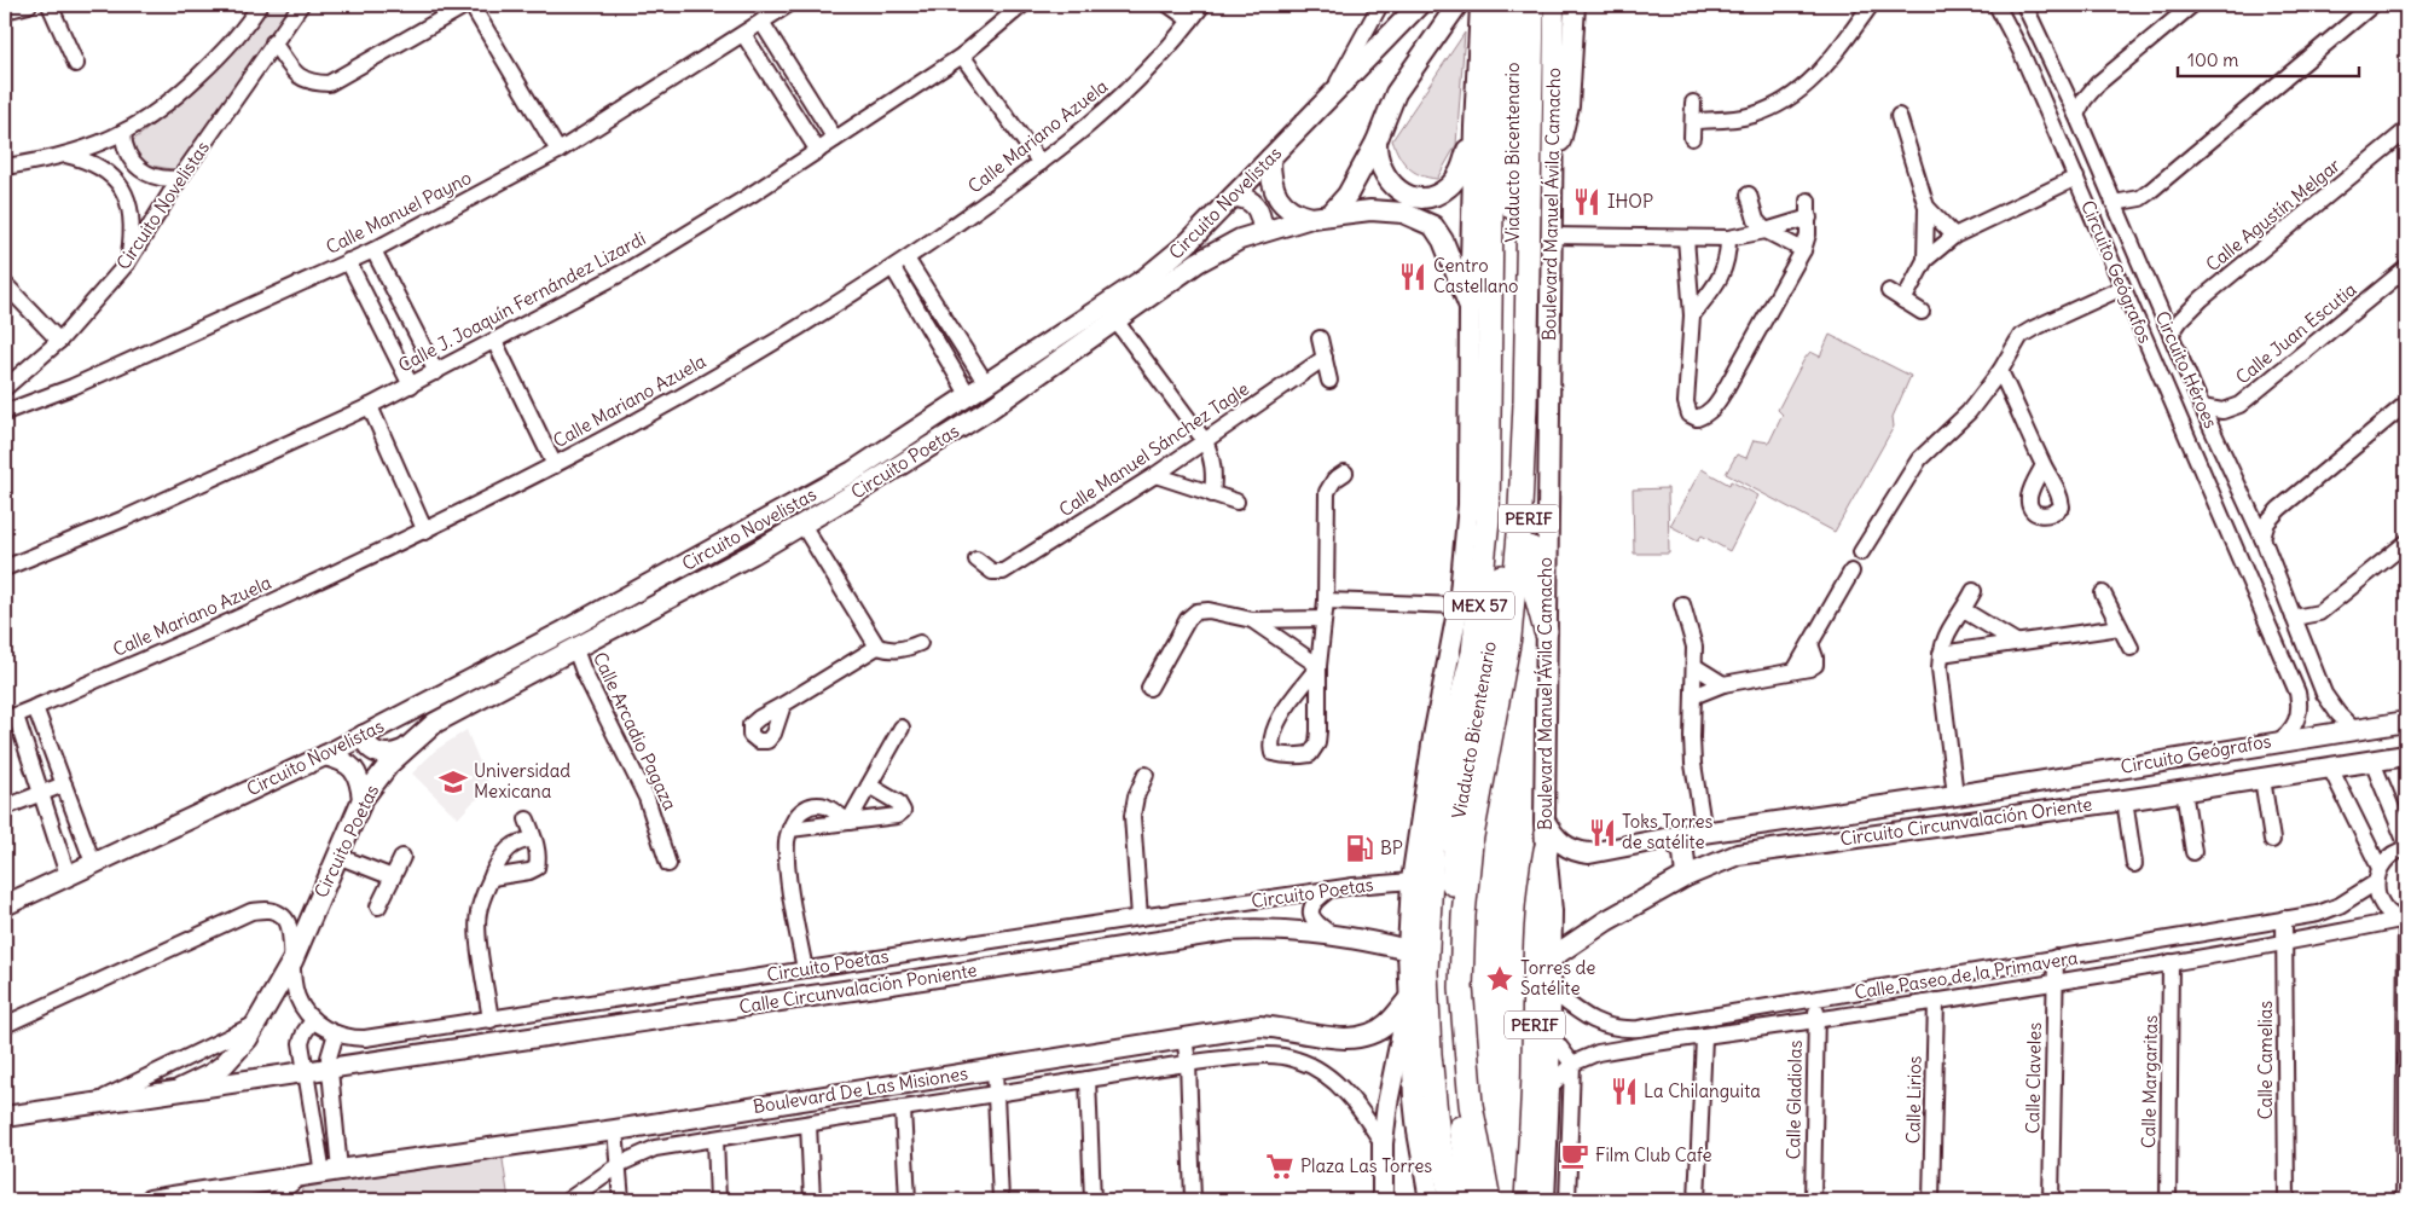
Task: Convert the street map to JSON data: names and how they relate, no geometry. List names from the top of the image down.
{
  "streets": {
    "highway": [
      "Viaducto Bicentenario",
      "Boulevard Manuel Ávila Camacho",
      "PERIF",
      "MEX 57"
    ],
    "main road": [
      "Circuito Novelistas",
      "Circuito Geógrafos",
      "Circuito Poetas",
      "Circuito Circunvalación Oriente",
      "Calle Circunvalación Poniente",
      "Boulevard De Las Misiones"
    ],
    "street": [
      "Calle Mariano Azuela",
      "Calle Manuel Payno",
      "Calle Agustín Melgar",
      "Calle J. Joaquín Fernández Lizardi",
      "Calle Juan Escutia",
      "Circuito Héroes",
      "Calle Manuel Sánchez Tagle",
      "Calle Arcadio Pagaza",
      "Calle Paseo de la Primavera",
      "Calle Camelias",
      "Calle Claveles",
      "Calle Margaritas",
      "Calle Gladiolas",
      "Calle Lirios"
    ]
  },
  "crossings": [
    ["Boulevard Manuel Ávila Camacho", "Circuito Geógrafos"],
    ["Boulevard Manuel Ávila Camacho", "PERIF"],
    ["Boulevard Manuel Ávila Camacho", "Circuito Circunvalación Oriente"],
    ["Boulevard Manuel Ávila Camacho", "Calle Paseo de la Primavera"],
    ["Calle Agustín Melgar", "Circuito Héroes"],
    ["Calle Juan Escutia", "Circuito Héroes"],
    ["Circuito Poetas", "Calle Arcadio Pagaza"],
    ["Circuito Poetas", "Calle Circunvalación Poniente"],
    ["Calle Paseo de la Primavera", "Calle Camelias"],
    ["Calle Paseo de la Primavera", "Calle Claveles"],
    ["Calle Paseo de la Primavera", "Calle Margaritas"],
    ["Calle Paseo de la Primavera", "Calle Gladiolas"],
    ["Calle Paseo de la Primavera", "Calle Lirios"]
  ],
  "places": {
    "restaurant": [
      "IHOP",
      "Centro Castellano",
      "Toks Torres de satélite",
      "La Chilanguita"
    ],
    "school or university": ["Universidad Mexicana"],
    "fuel station": ["BP"],
    "place": ["Torres de Satélite"],
    "cafe": ["Film Club Cafe"],
    "supermarket": ["Plaza Las Torres"]
  },
  "scale_bar": "100 m"
}
